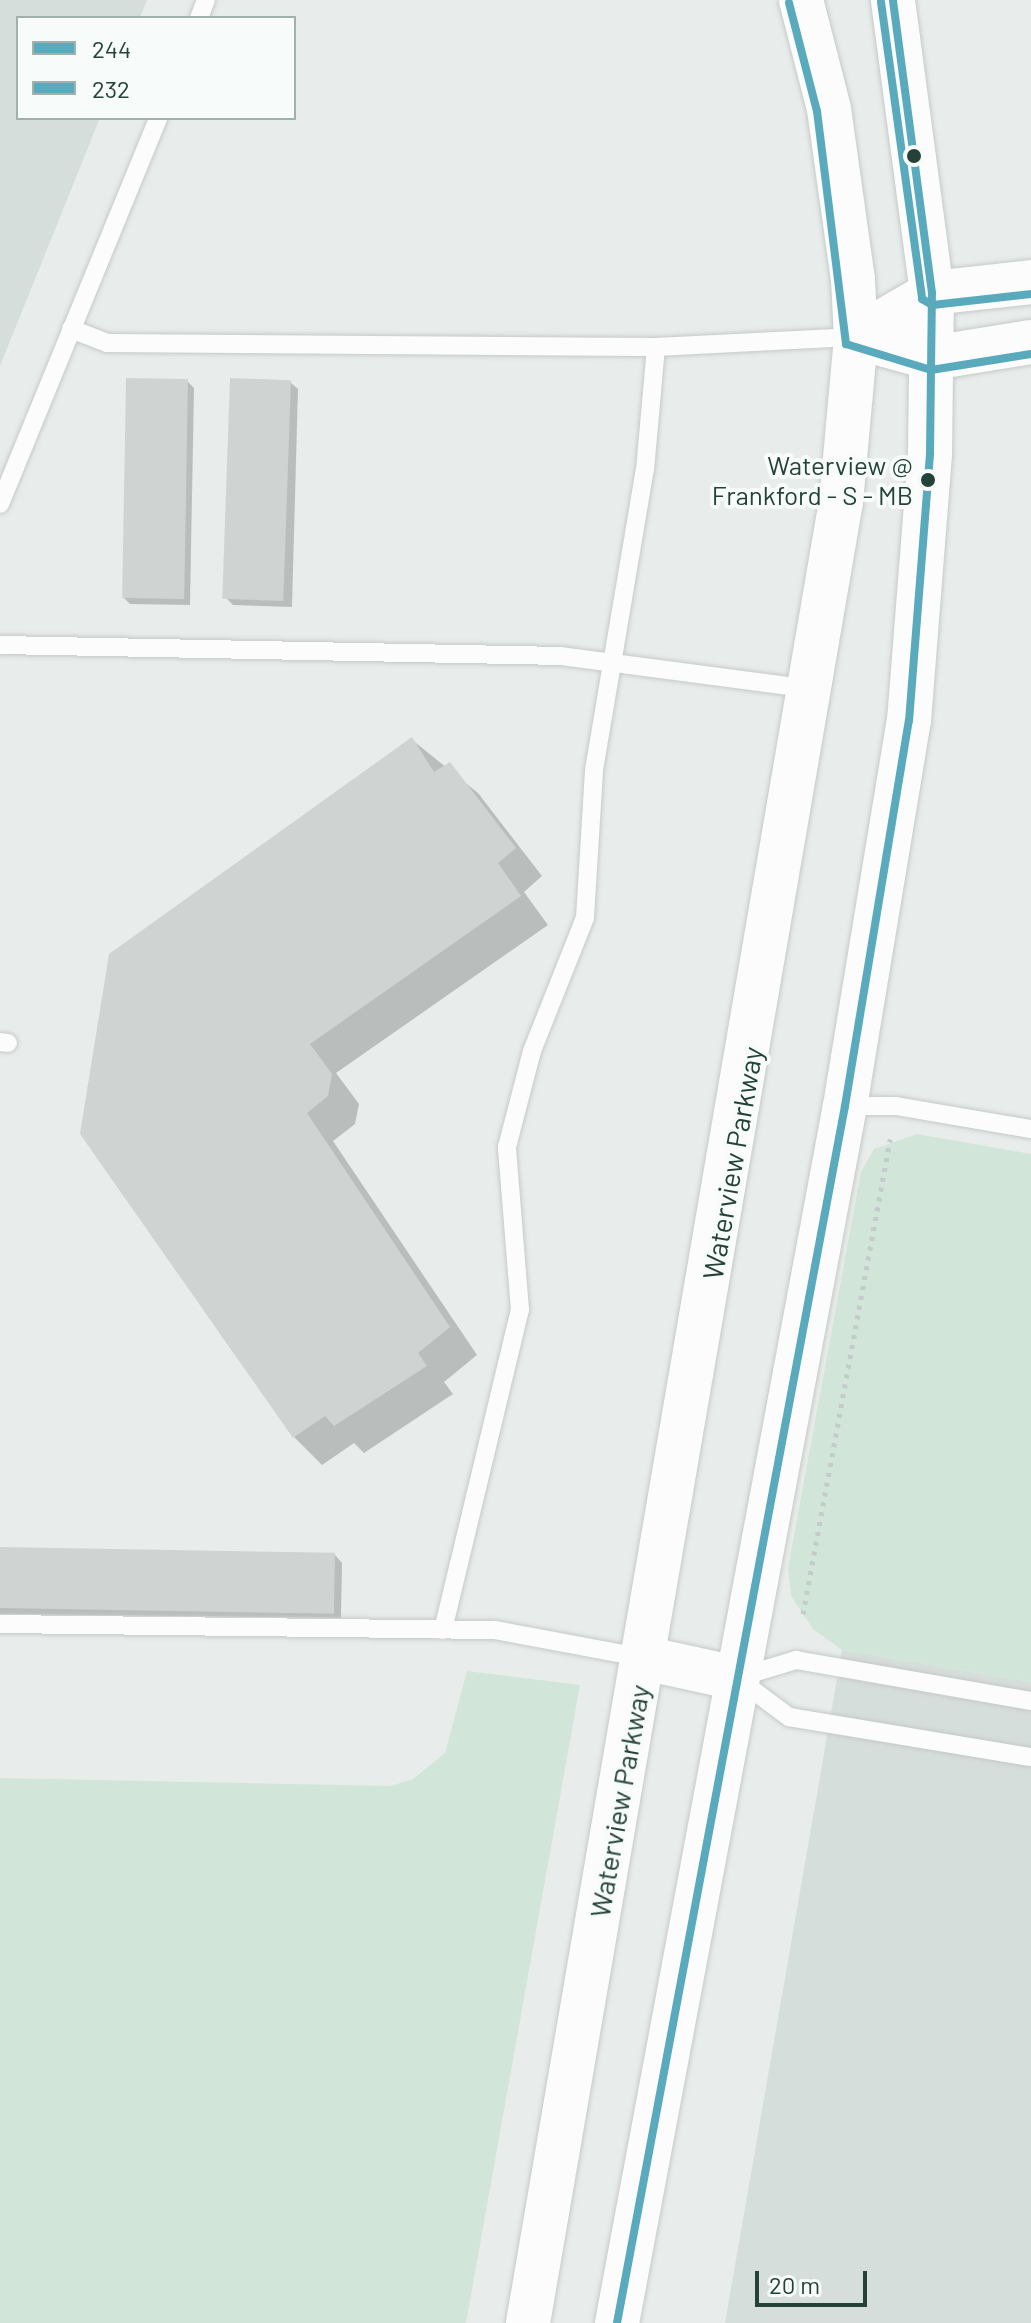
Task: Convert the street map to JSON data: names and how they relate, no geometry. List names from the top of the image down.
{
  "streets": {
    "main road": ["Waterview Parkway"]
  },
  "places": ["Waterview @ Frankford - S - MB"],
  "lines": ["transit line 244", "transit line 232"],
  "legend": ["244", "232"],
  "scale_bar": "20 m"
}
